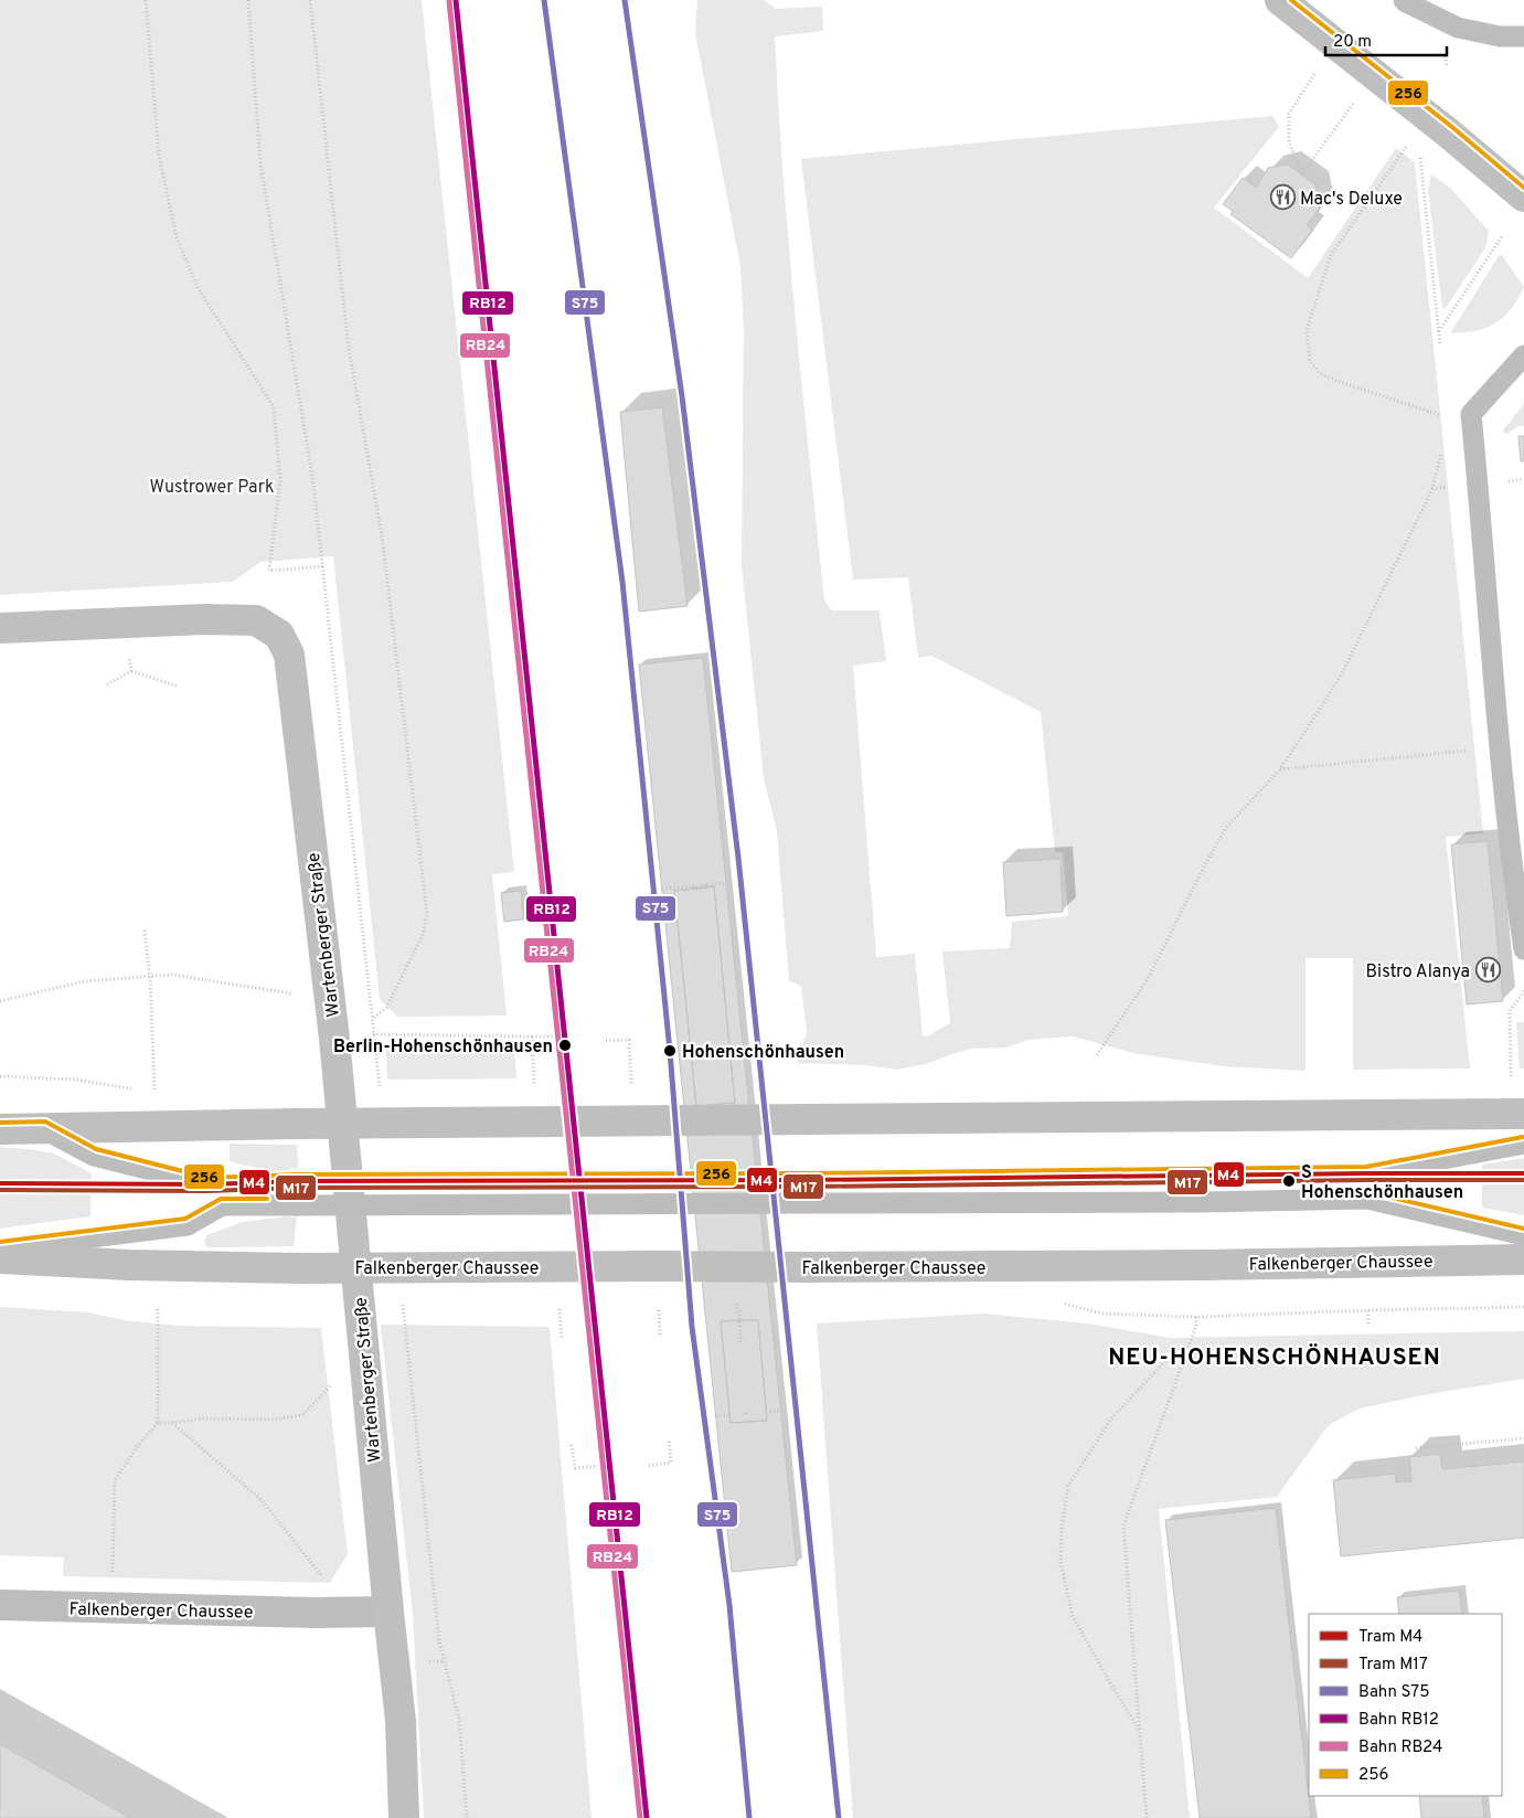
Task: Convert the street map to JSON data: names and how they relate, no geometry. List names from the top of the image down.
{
  "streets": {
    "main road": ["Wartenberger Straße", "Falkenberger Chaussee"]
  },
  "crossings": [
    ["Wartenberger Straße", "Falkenberger Chaussee"]
  ],
  "districts": ["NEU-HOHENSCHÖNHAUSEN"],
  "parks": ["Wustrower Park"],
  "places": {
    "restaurant": ["Mac's Deluxe", "Bistro Alanya"],
    "other": ["Berlin-Hohenschönhausen", "Hohenschönhausen", "S Hohenschönhausen"]
  },
  "lines": [
    "rail line S75",
    "rail line RB12",
    "transit line 256",
    "rail line RB24",
    "tram line M4",
    "tram line M17"
  ],
  "legend": [
    "Tram M4",
    "Tram M17",
    "Bahn S75",
    "Bahn RB12",
    "Bahn RB24",
    "256"
  ],
  "scale_bar": "20 m"
}
